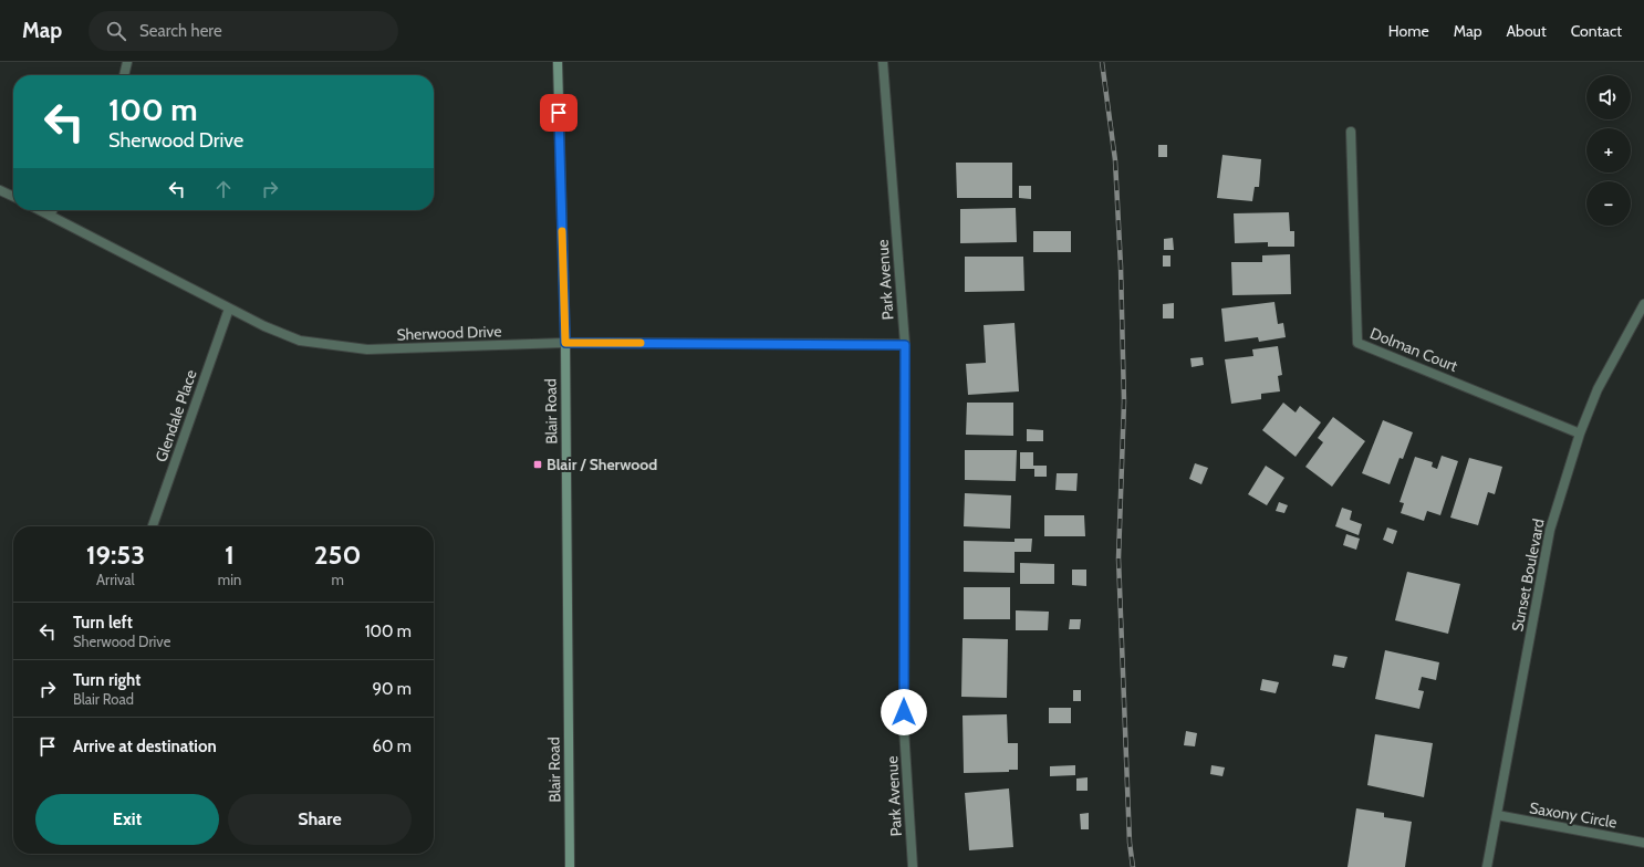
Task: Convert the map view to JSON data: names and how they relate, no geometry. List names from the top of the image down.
{
  "streets": {
    "street": [
      "Park Avenue",
      "Sherwood Drive",
      "Dolman Court",
      "Blair Road",
      "Glendale Place",
      "Sunset Boulevard",
      "Saxony Circle"
    ]
  },
  "crossings": [
    ["Park Avenue", "Sherwood Drive"],
    ["Sherwood Drive", "Blair Road"],
    ["Sherwood Drive", "Glendale Place"],
    ["Dolman Court", "Sunset Boulevard"],
    ["Sunset Boulevard", "Saxony Circle"]
  ],
  "places": {
    "transit": ["Blair / Sherwood"]
  },
  "page": {
    "header": "Map",
    "search": "Search here",
    "nav": [
      "Home",
      "Map",
      "About",
      "Contact"
    ],
    "map_buttons": ["+", "−"],
    "turn": ["100 m", "Sherwood Drive"],
    "eta": [
      "19:53",
      "Arrival",
      "1",
      "min",
      "250",
      "m"
    ],
    "list": [
      {
        "name": "Turn left",
        "note": "Sherwood Drive",
        "value": "100 m"
      },
      {
        "name": "Turn right",
        "note": "Blair Road",
        "value": "90 m"
      },
      {
        "name": "Arrive at destination",
        "value": "60 m"
      }
    ],
    "buttons": ["Exit", "Share"]
  }
}
